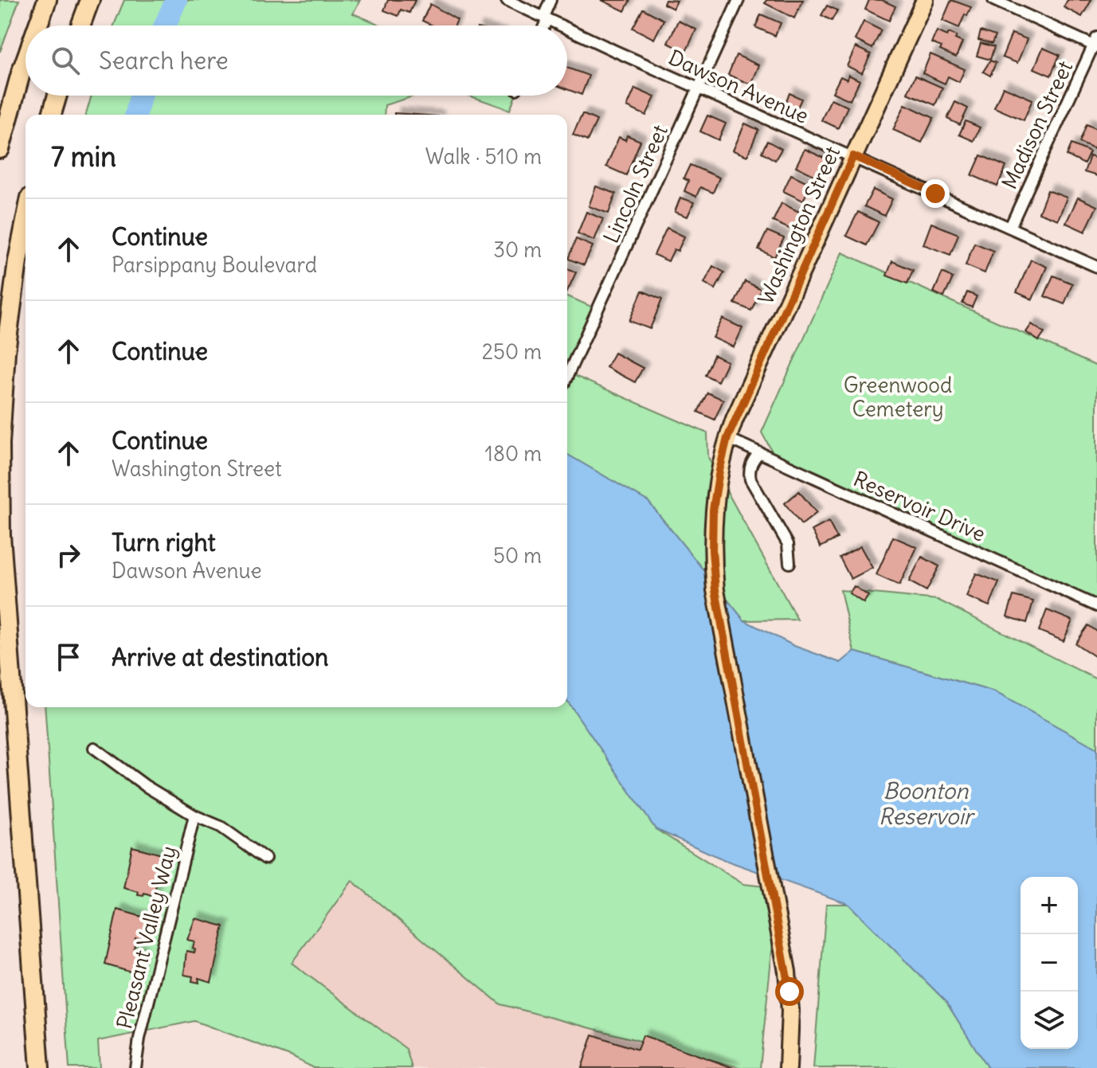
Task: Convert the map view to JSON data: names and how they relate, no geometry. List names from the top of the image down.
{
  "streets": {
    "main road": ["Washington Street"],
    "street": [
      "Dawson Avenue",
      "Madison Street",
      "Lincoln Street",
      "Reservoir Drive",
      "Pleasant Valley Way"
    ]
  },
  "crossings": [
    ["Dawson Avenue", "Madison Street"],
    ["Dawson Avenue", "Lincoln Street"],
    ["Dawson Avenue", "Washington Street"],
    ["Washington Street", "Reservoir Drive"]
  ],
  "water": ["Boonton Reservoir"],
  "parks": ["Greenwood Cemetery"],
  "page": {
    "search": "Search here",
    "heading": ["7 min", "Walk · 510 m"],
    "list": [
      ["Continue", "Parsippany Boulevard", "30 m"],
      ["Continue", "250 m"],
      ["Continue", "Washington Street", "180 m"],
      ["Turn right", "Dawson Avenue", "50 m"],
      "Arrive at destination"
    ],
    "map_buttons": ["+", "−"]
  }
}
